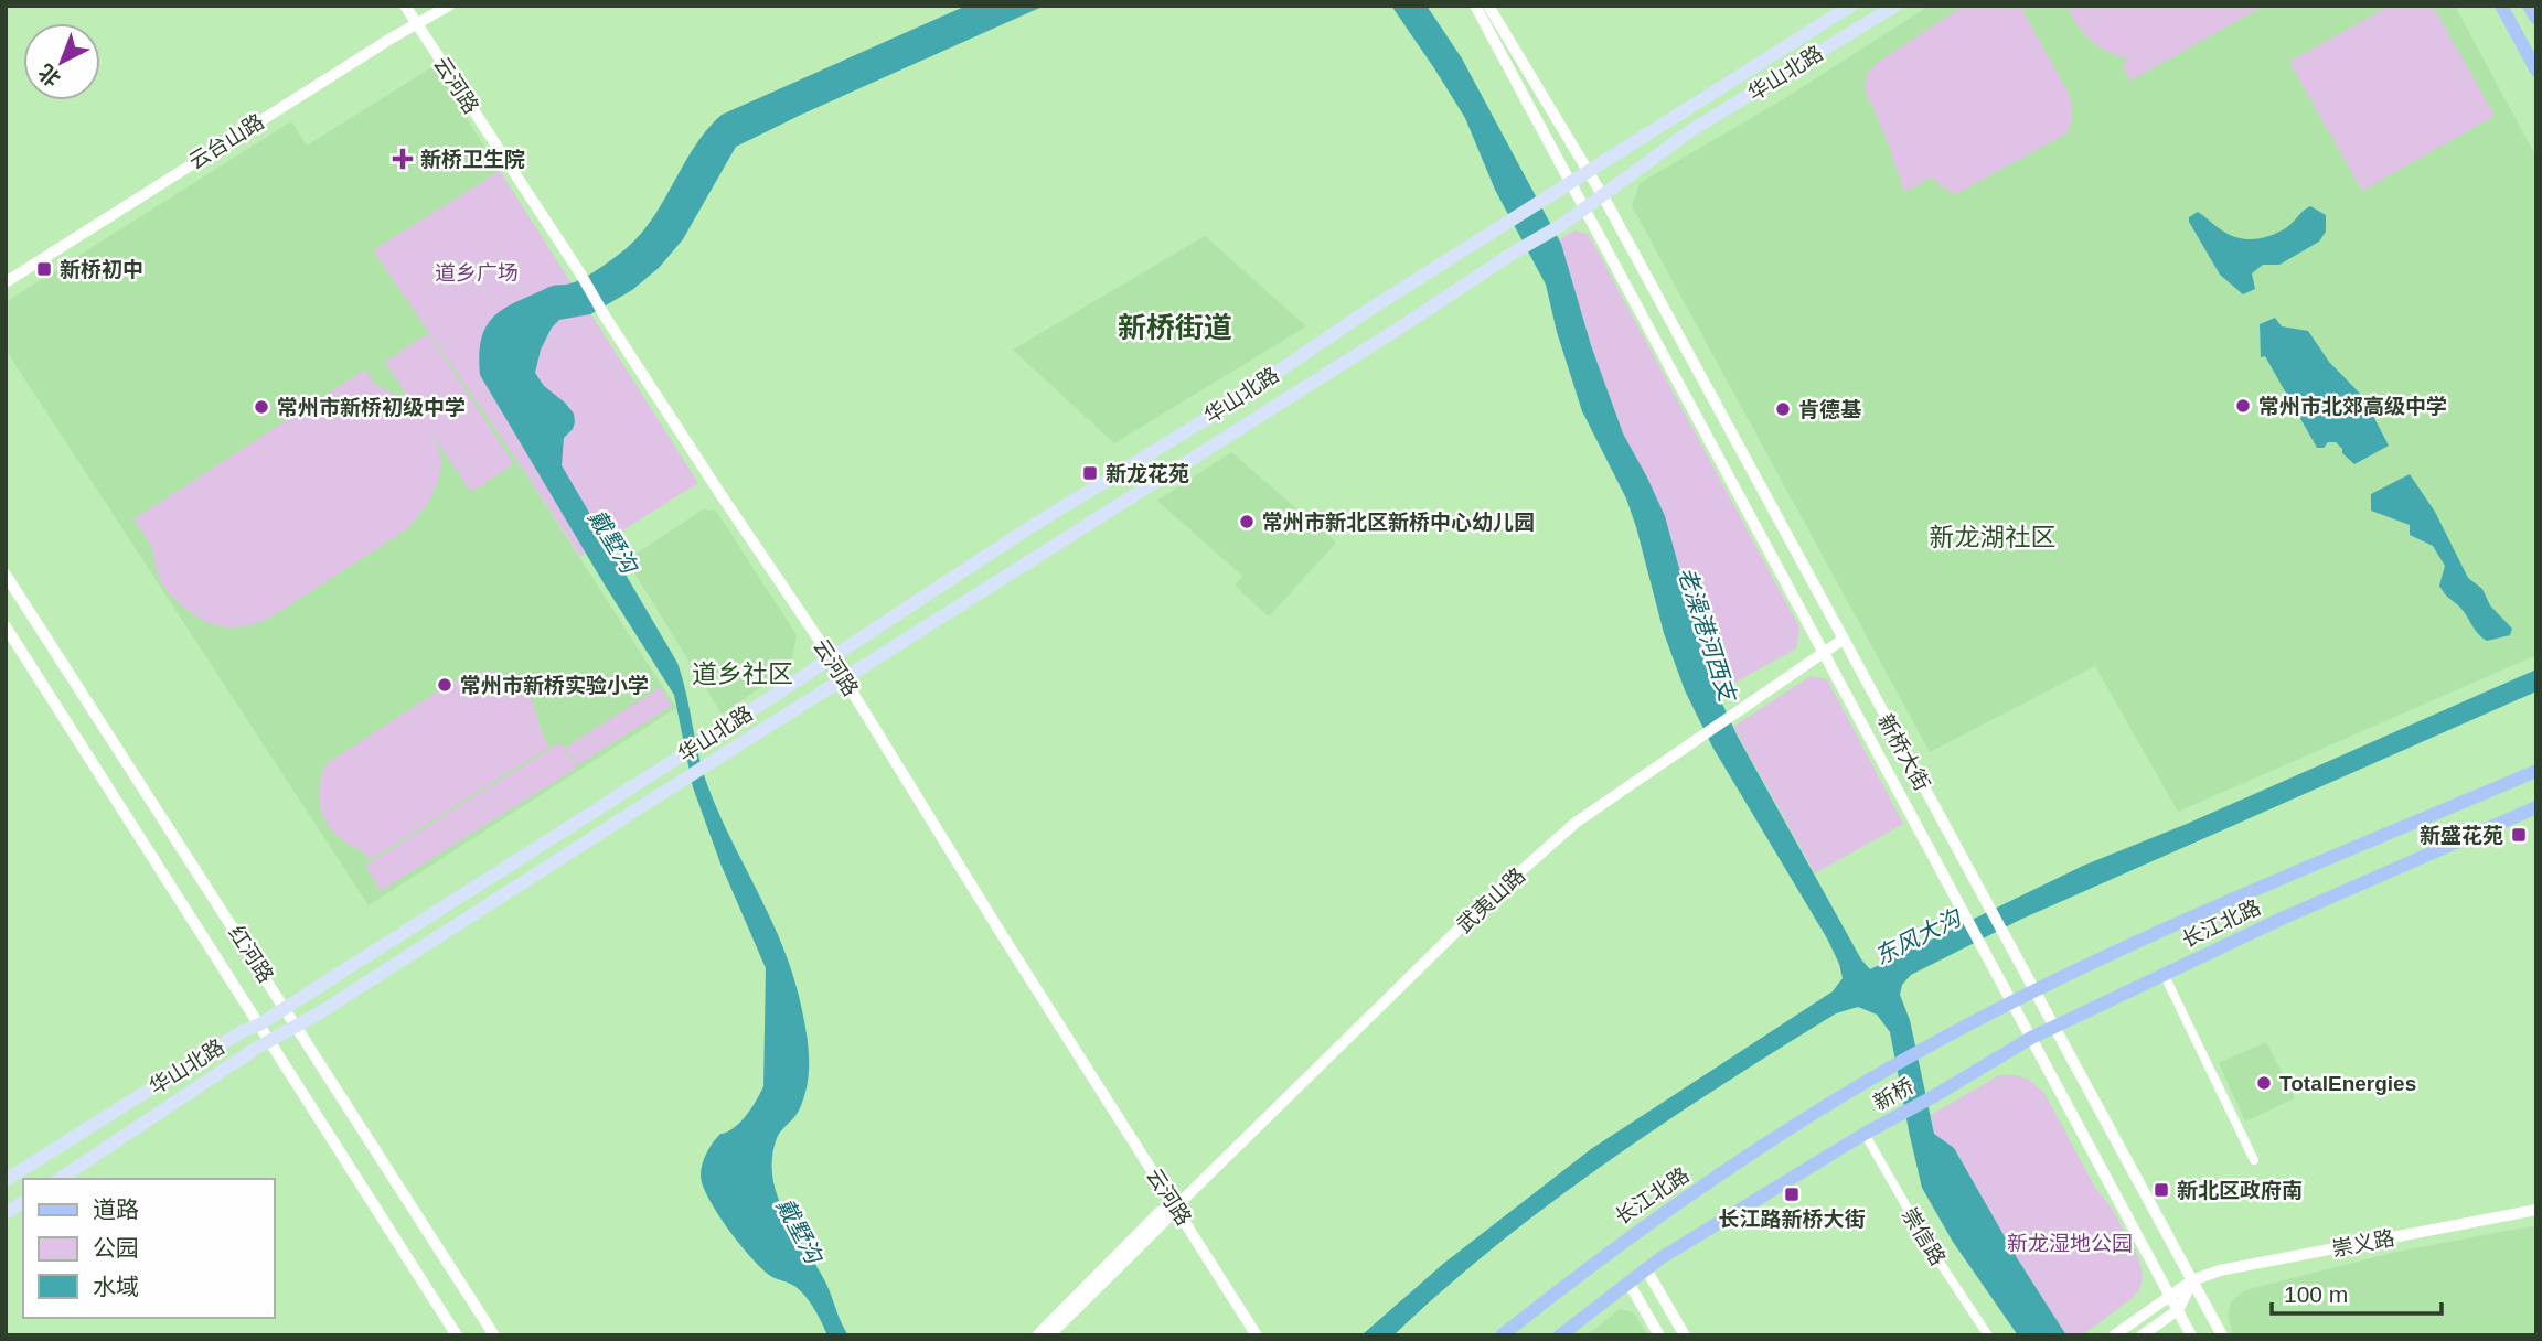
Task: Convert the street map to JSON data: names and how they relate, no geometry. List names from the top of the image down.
{
  "streets": {
    "main road": ["华山北路", "长江北路", "新桥"],
    "street": [
      "云河路",
      "云台山路",
      "新桥大街",
      "武夷山路",
      "红河路",
      "崇信路",
      "崇义路"
    ]
  },
  "crossings": [
    ["华山北路", "云河路"],
    ["华山北路", "新桥大街"],
    ["华山北路", "红河路"],
    ["云河路", "云台山路"],
    ["云河路", "武夷山路"],
    ["新桥大街", "武夷山路"],
    ["新桥大街", "长江北路"],
    ["新桥大街", "崇义路"],
    ["长江北路", "新桥"],
    ["新桥", "崇信路"]
  ],
  "districts": ["新桥街道", "新龙湖社区", "道乡社区"],
  "water": ["戴墅沟", "老澡港河西支", "东风大沟"],
  "parks": ["道乡广场", "新龙湿地公园"],
  "places": {
    "health": ["新桥卫生院"],
    "transit": [
      "新桥初中",
      "新龙花苑",
      "新盛花苑",
      "新北区政府南",
      "长江路新桥大街"
    ],
    "other": [
      "常州市北郊高级中学",
      "常州市新桥初级中学",
      "肯德基",
      "常州市新北区新桥中心幼儿园",
      "常州市新桥实验小学",
      "TotalEnergies"
    ]
  },
  "legend": ["道路", "公园", "水域"],
  "scale_bar": "100 m",
  "north": "bottom left"
}
